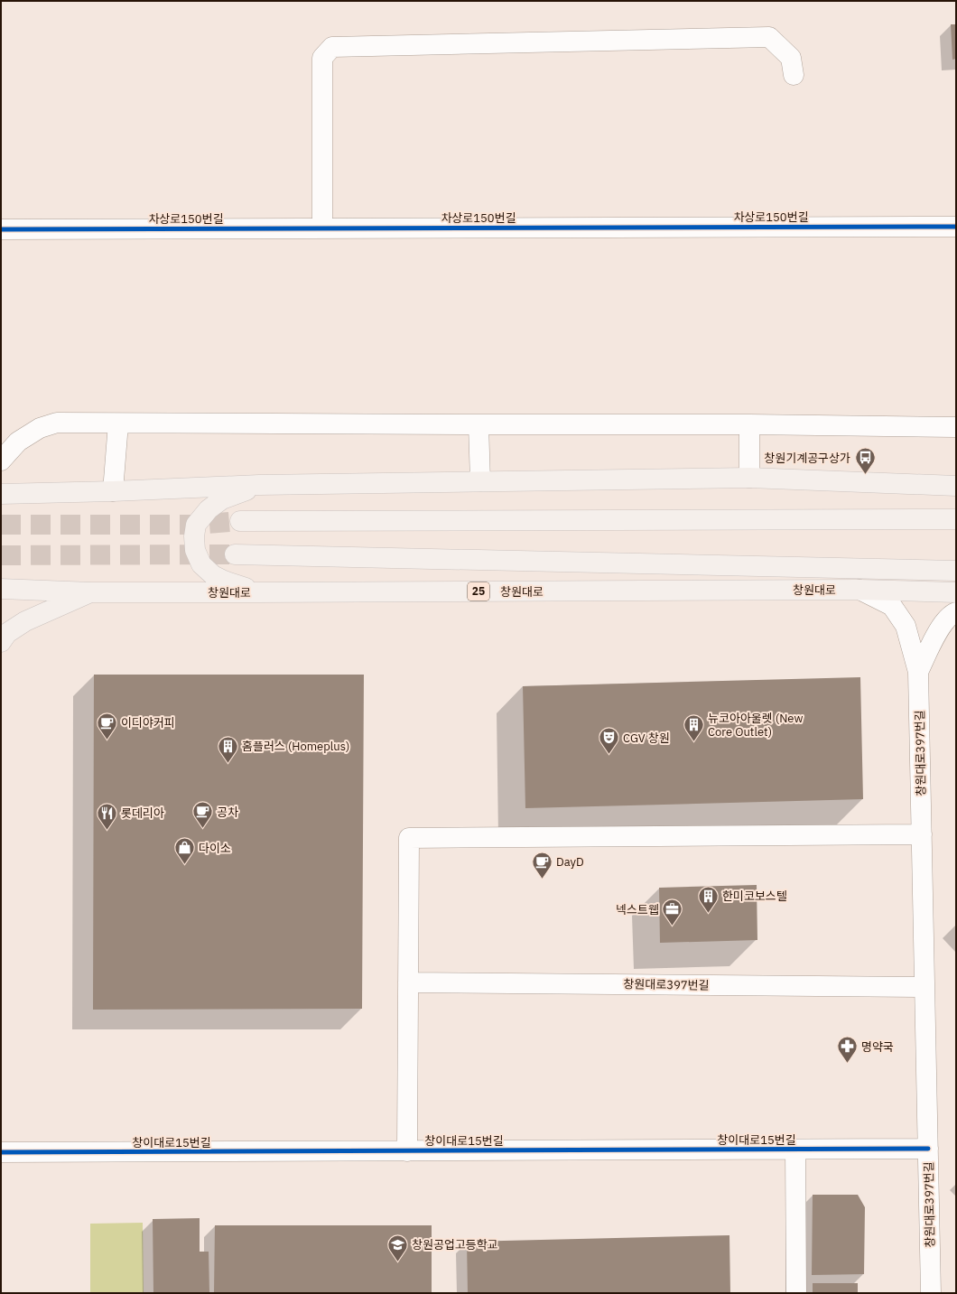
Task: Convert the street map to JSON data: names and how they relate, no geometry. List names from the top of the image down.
{
  "streets": {
    "main road": ["창원대로", "25"],
    "street": ["차상로150번길", "창원대로397번길", "창이대로15번길"]
  },
  "crossings": [
    ["창원대로397번길", "창이대로15번길"]
  ],
  "places": {
    "bus stop": ["창원기계공구상가"],
    "cafe": ["이디야커피", "공차", "DayD"],
    "building": ["뉴코아아울렛 (New Core Outlet)", "홈플러스 (Homeplus)", "한미코보스텔"],
    "theatre": ["CGV 창원"],
    "restaurant": ["롯데리아"],
    "shop": ["다이소"],
    "office": ["넥스트웹"],
    "pharmacy": ["명약국"],
    "school or university": ["창원공업고등학교"]
  }
}
